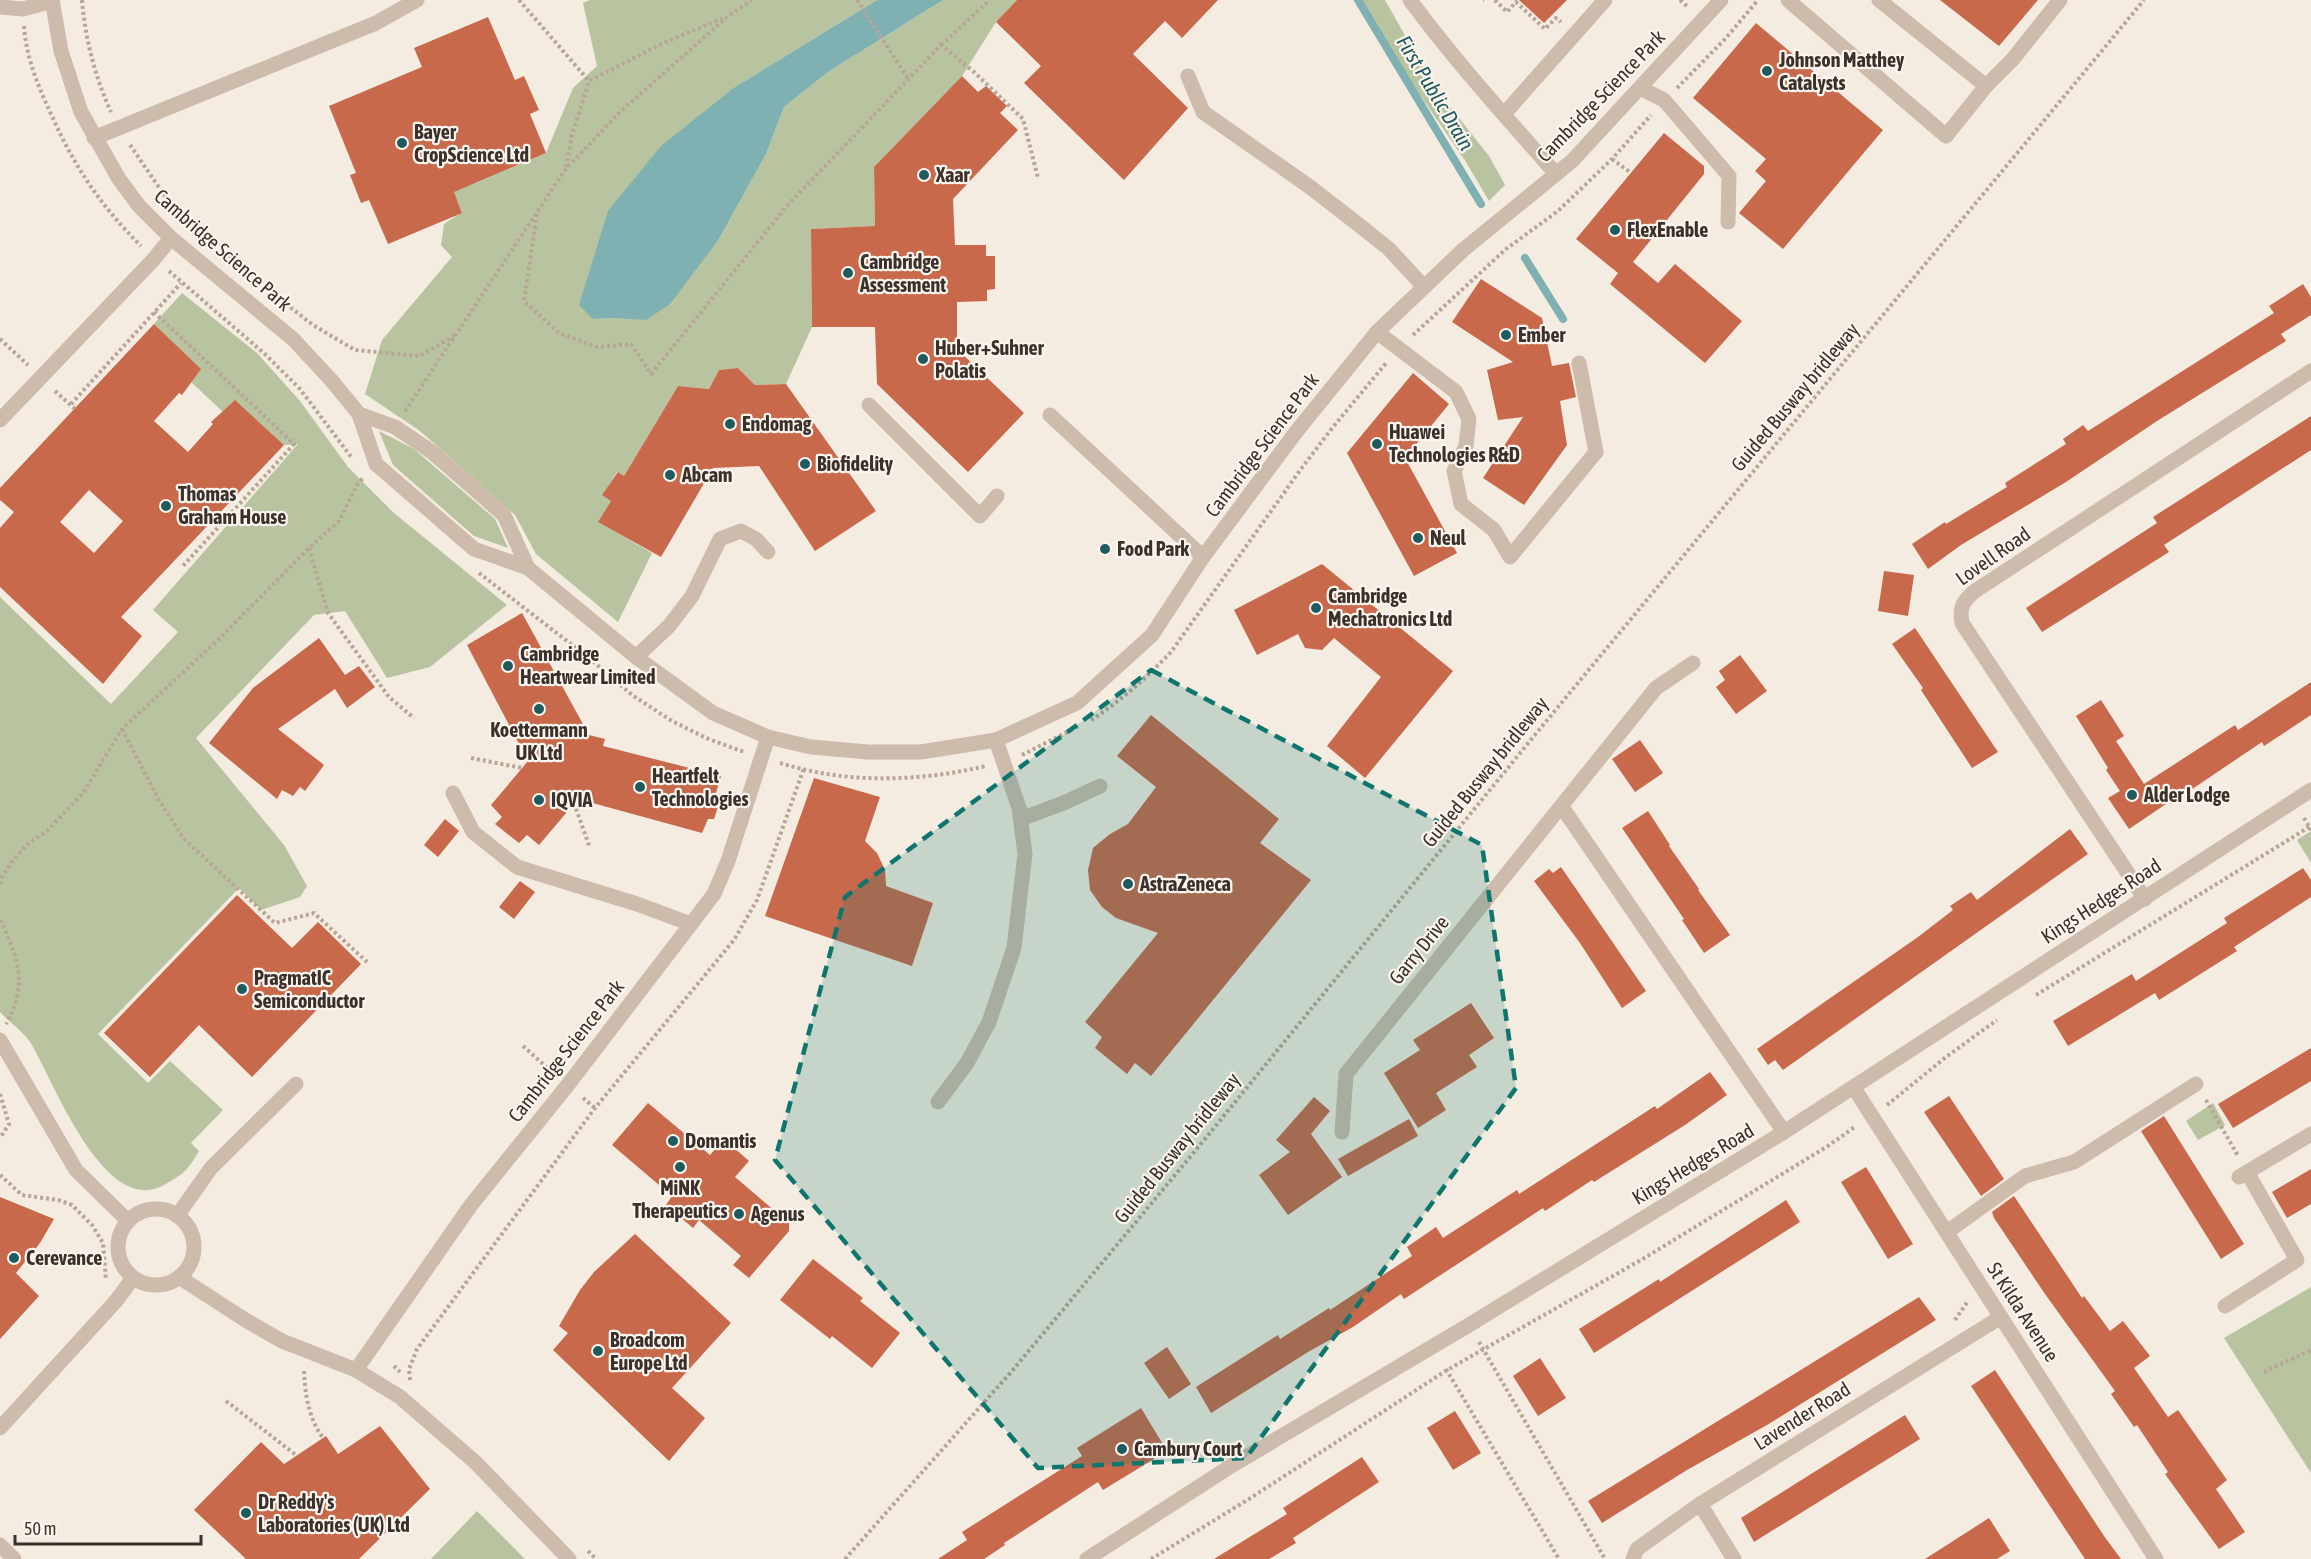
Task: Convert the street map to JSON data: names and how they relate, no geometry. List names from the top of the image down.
{
  "streets": {
    "street": [
      "Cambridge Science Park",
      "Lovell Road",
      "Kings Hedges Road",
      "Garry Drive",
      "St Kilda Avenue",
      "Lavender Road"
    ],
    "path": ["Guided Busway bridleway"]
  },
  "crossings": [
    ["Lovell Road", "Kings Hedges Road"],
    ["Kings Hedges Road", "St Kilda Avenue"],
    ["St Kilda Avenue", "Lavender Road"]
  ],
  "water": ["First Public Drain"],
  "places": [
    "Johnson Matthey Catalysts",
    "Bayer CropScience Ltd",
    "Xaar",
    "FlexEnable",
    "Cambridge Assessment",
    "Ember",
    "Huber+Suhner Polatis",
    "Endomag",
    "Huawei Technologies R&D",
    "Biofidelity",
    "Abcam",
    "Thomas Graham House",
    "Neul",
    "Food Park",
    "Cambridge Mechatronics Ltd",
    "Cambridge Heartwear Limited",
    "Koettermann UK Ltd",
    "Heartfelt Technologies",
    "Alder Lodge",
    "IQVIA",
    "AstraZeneca",
    "PragmatIC Semiconductor",
    "Domantis",
    "MiNK Therapeutics",
    "Agenus",
    "Cerevance",
    "Broadcom Europe Ltd",
    "Cambury Court",
    "Dr Reddy's Laboratories (UK) Ltd"
  ],
  "scale_bar": "50 m"
}
